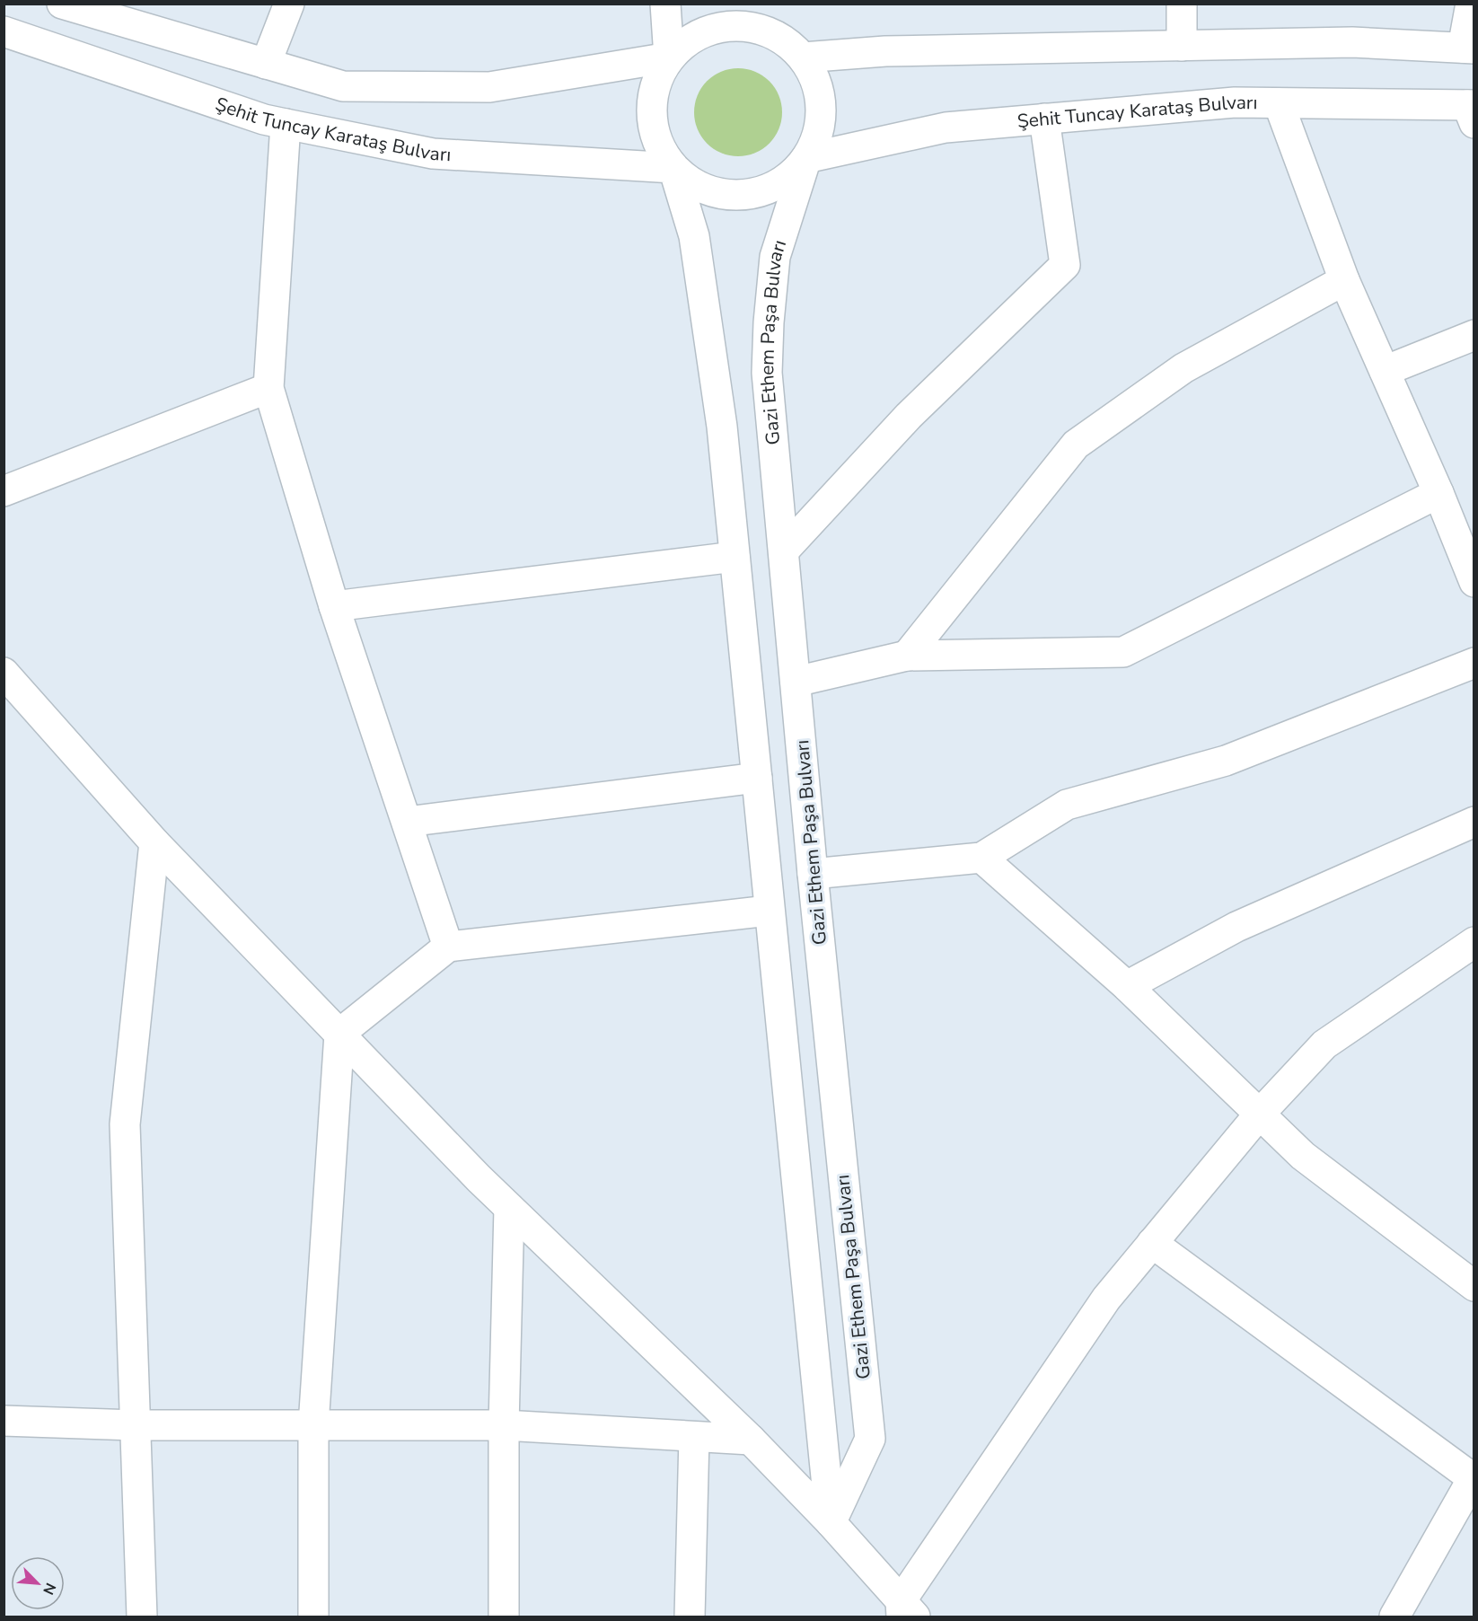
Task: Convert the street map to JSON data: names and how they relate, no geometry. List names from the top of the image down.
{
  "streets": {
    "street": ["Şehit Tuncay Karataş Bulvarı", "Gazi Ethem Paşa Bulvarı"]
  },
  "crossings": [
    ["Şehit Tuncay Karataş Bulvarı", "Gazi Ethem Paşa Bulvarı"]
  ],
  "north": "bottom right"
}
